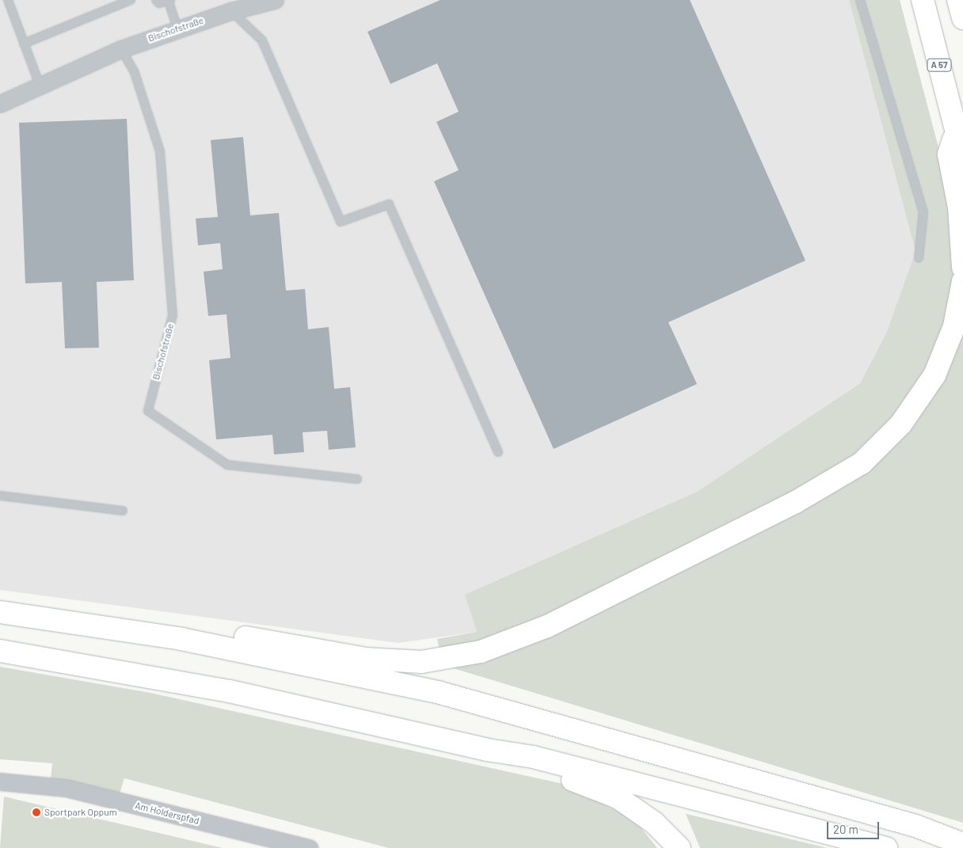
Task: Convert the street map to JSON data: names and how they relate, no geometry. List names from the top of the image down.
{
  "streets": {
    "highway": ["A 57"],
    "street": ["Bischofstraße", "Am Holderspfad"]
  },
  "places": ["Sportpark Oppum"],
  "scale_bar": "20 m"
}
